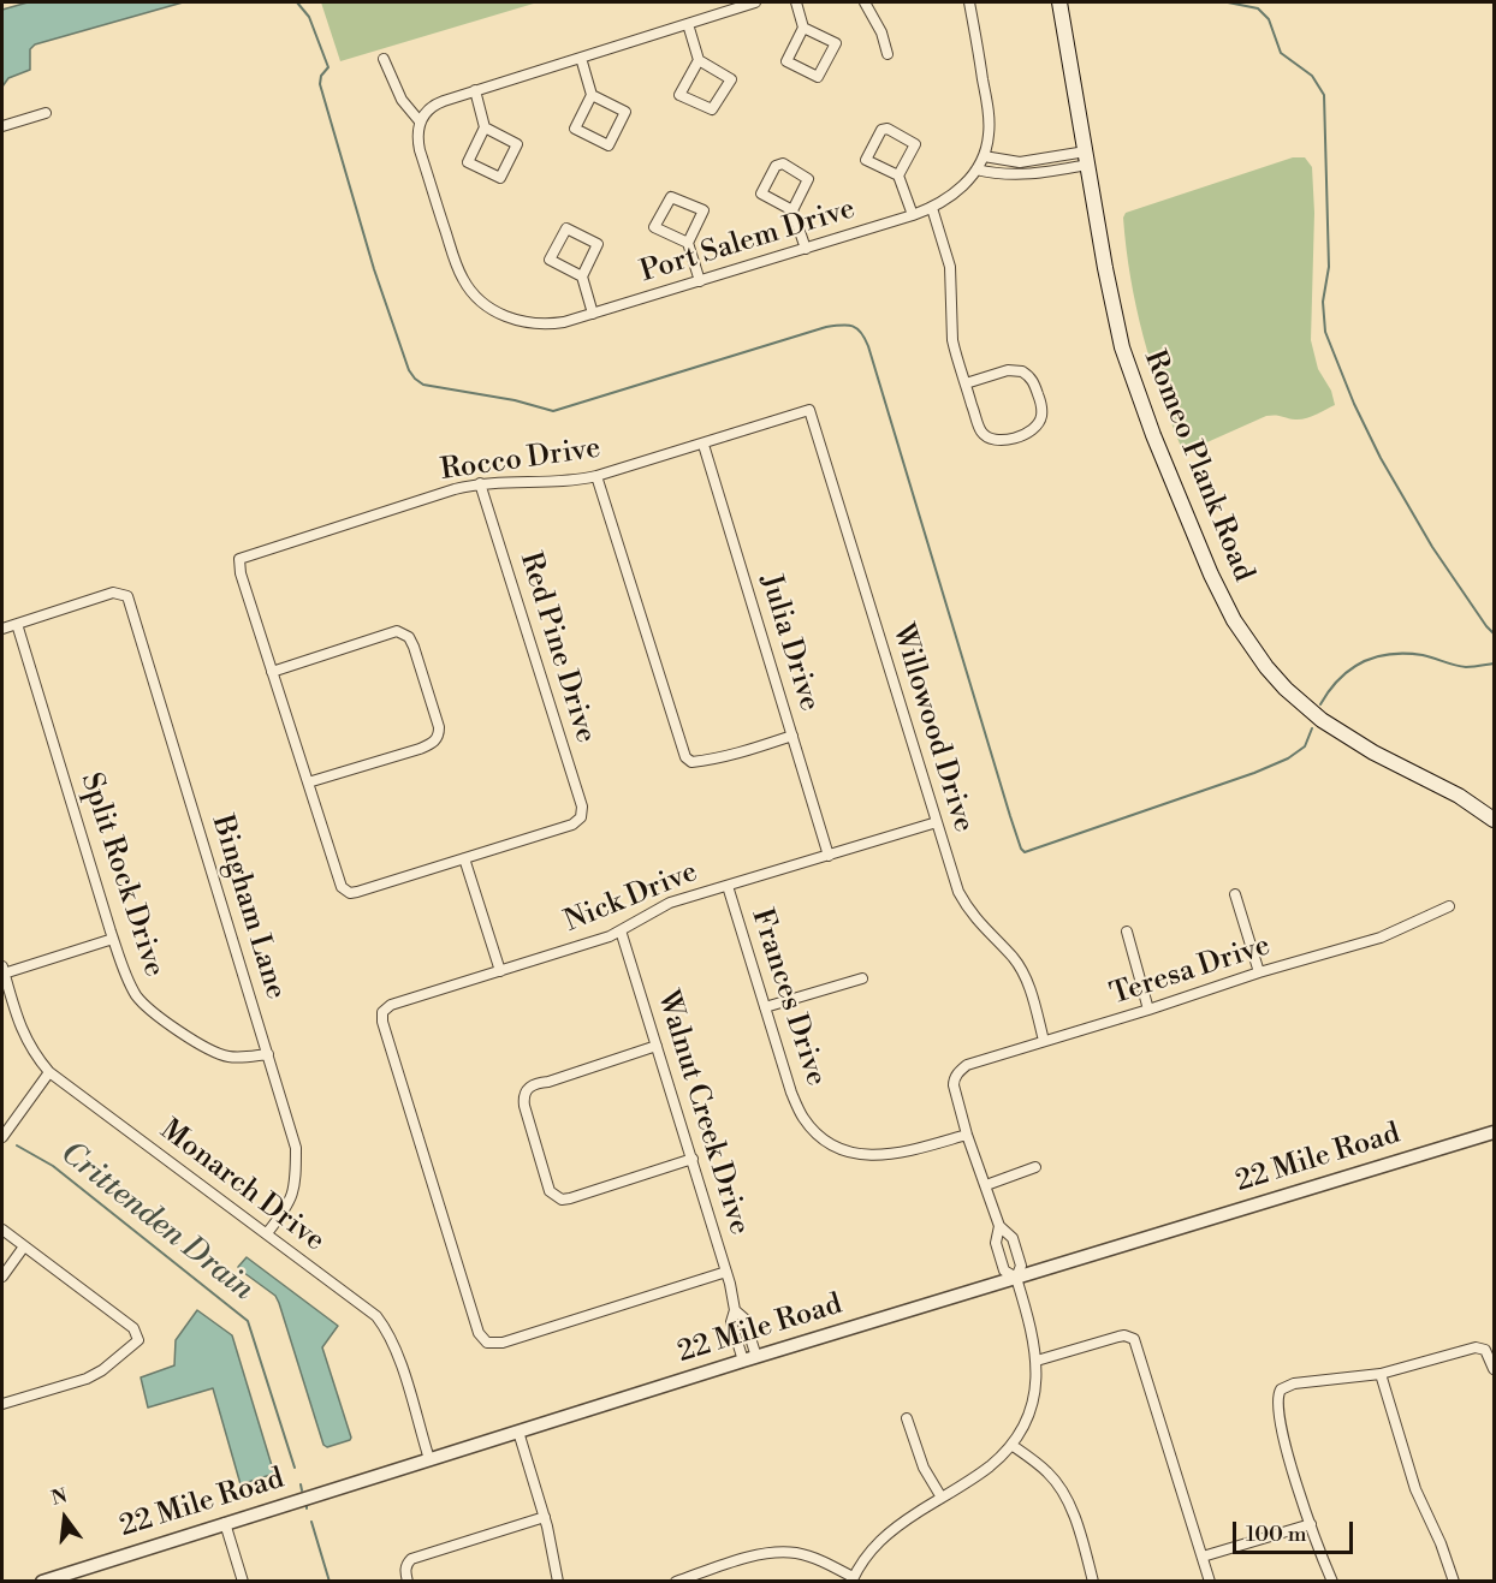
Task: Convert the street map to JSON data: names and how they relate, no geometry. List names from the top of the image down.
{
  "streets": {
    "main road": ["Romeo Plank Road"],
    "street": [
      "Port Salem Drive",
      "Rocco Drive",
      "Julia Drive",
      "Red Pine Drive",
      "Willowood Drive",
      "Split Rock Drive",
      "Nick Drive",
      "Bingham Lane",
      "Teresa Drive",
      "Frances Drive",
      "Walnut Creek Drive",
      "22 Mile Road",
      "Monarch Drive"
    ]
  },
  "crossings": [
    ["Rocco Drive", "Julia Drive"],
    ["Rocco Drive", "Red Pine Drive"],
    ["Rocco Drive", "Willowood Drive"],
    ["Julia Drive", "Nick Drive"],
    ["Willowood Drive", "Nick Drive"],
    ["Willowood Drive", "Teresa Drive"],
    ["Split Rock Drive", "Bingham Lane"],
    ["Nick Drive", "Frances Drive"],
    ["Nick Drive", "Walnut Creek Drive"],
    ["Bingham Lane", "Monarch Drive"],
    ["Teresa Drive", "Frances Drive"],
    ["Walnut Creek Drive", "22 Mile Road"],
    ["22 Mile Road", "Monarch Drive"]
  ],
  "water": ["Crittenden Drain"],
  "scale_bar": "100 m",
  "north": "top"
}
